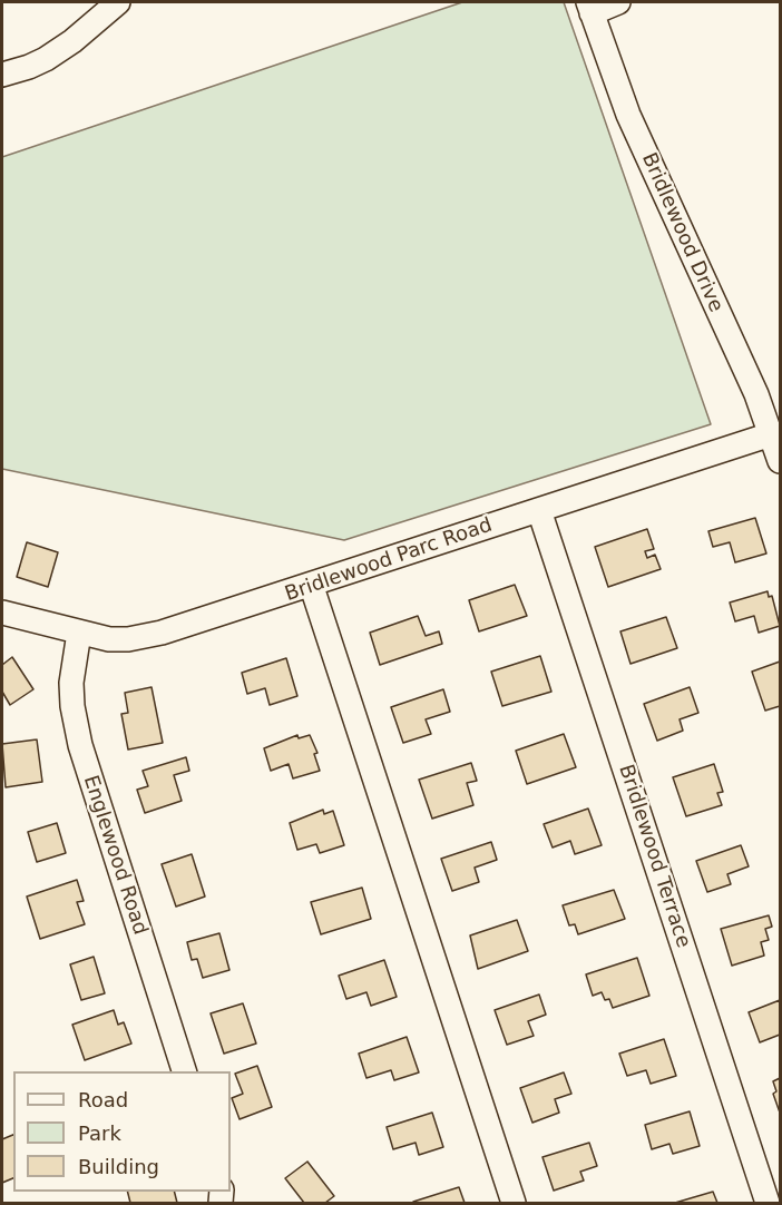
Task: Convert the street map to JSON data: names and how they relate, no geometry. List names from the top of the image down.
{
  "streets": {
    "street": [
      "Bridlewood Drive",
      "Bridlewood Parc Road",
      "Englewood Road",
      "Bridlewood Terrace"
    ]
  },
  "crossings": [
    ["Bridlewood Drive", "Bridlewood Parc Road"],
    ["Bridlewood Parc Road", "Englewood Road"],
    ["Bridlewood Parc Road", "Bridlewood Terrace"]
  ],
  "legend": ["Road", "Park", "Building"]
}
